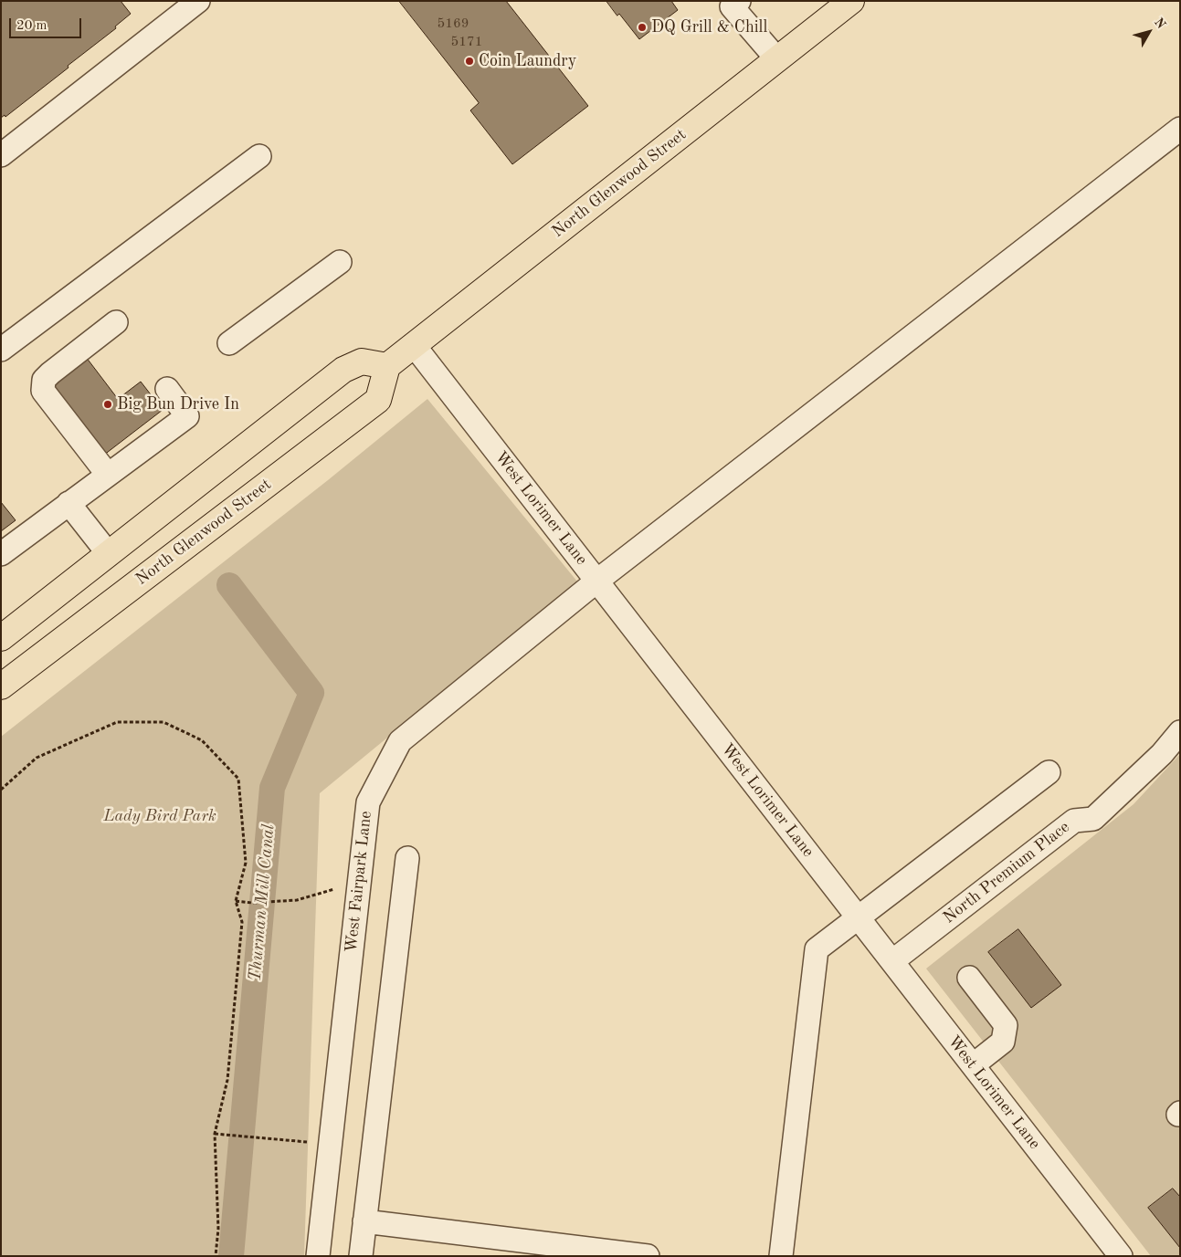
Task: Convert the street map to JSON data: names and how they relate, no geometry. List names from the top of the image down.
{
  "streets": {
    "main road": ["North Glenwood Street"],
    "street": ["West Lorimer Lane", "North Premium Place", "West Fairpark Lane"]
  },
  "crossings": [
    ["North Glenwood Street", "West Lorimer Lane"],
    ["West Lorimer Lane", "North Premium Place"],
    ["West Lorimer Lane", "West Fairpark Lane"]
  ],
  "water": ["Thurman Mill Canal"],
  "parks": ["Lady Bird Park"],
  "places": ["DQ Grill & Chill", "Coin Laundry", "Big Bun Drive In"],
  "house_numbers": ["5169", "5171"],
  "scale_bar": "20 m",
  "north": "top right"
}
